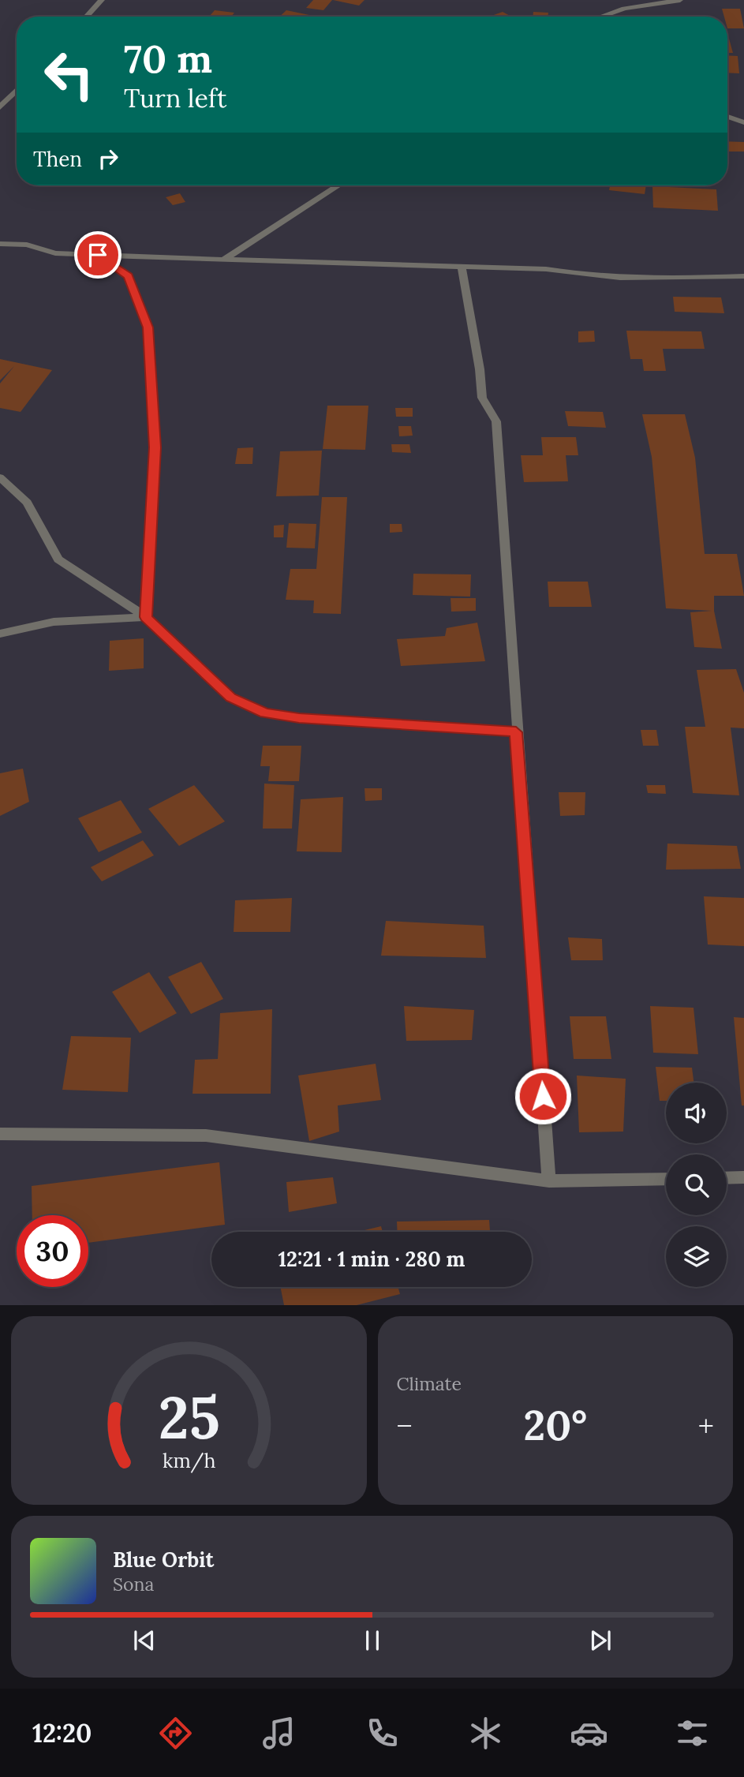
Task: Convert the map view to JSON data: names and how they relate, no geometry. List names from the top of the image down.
{
  "page": {
    "turn": ["70 m", "Turn left"],
    "then": "Then",
    "limit": "30",
    "trip": "12:21 · 1 min · 280 m",
    "tile": "Climate",
    "heat": ["−", "20°", "+"],
    "song": ["Blue Orbit", "Sona"],
    "tabs": "12:20",
    "gauge": ["25", "km/h"]
  }
}
